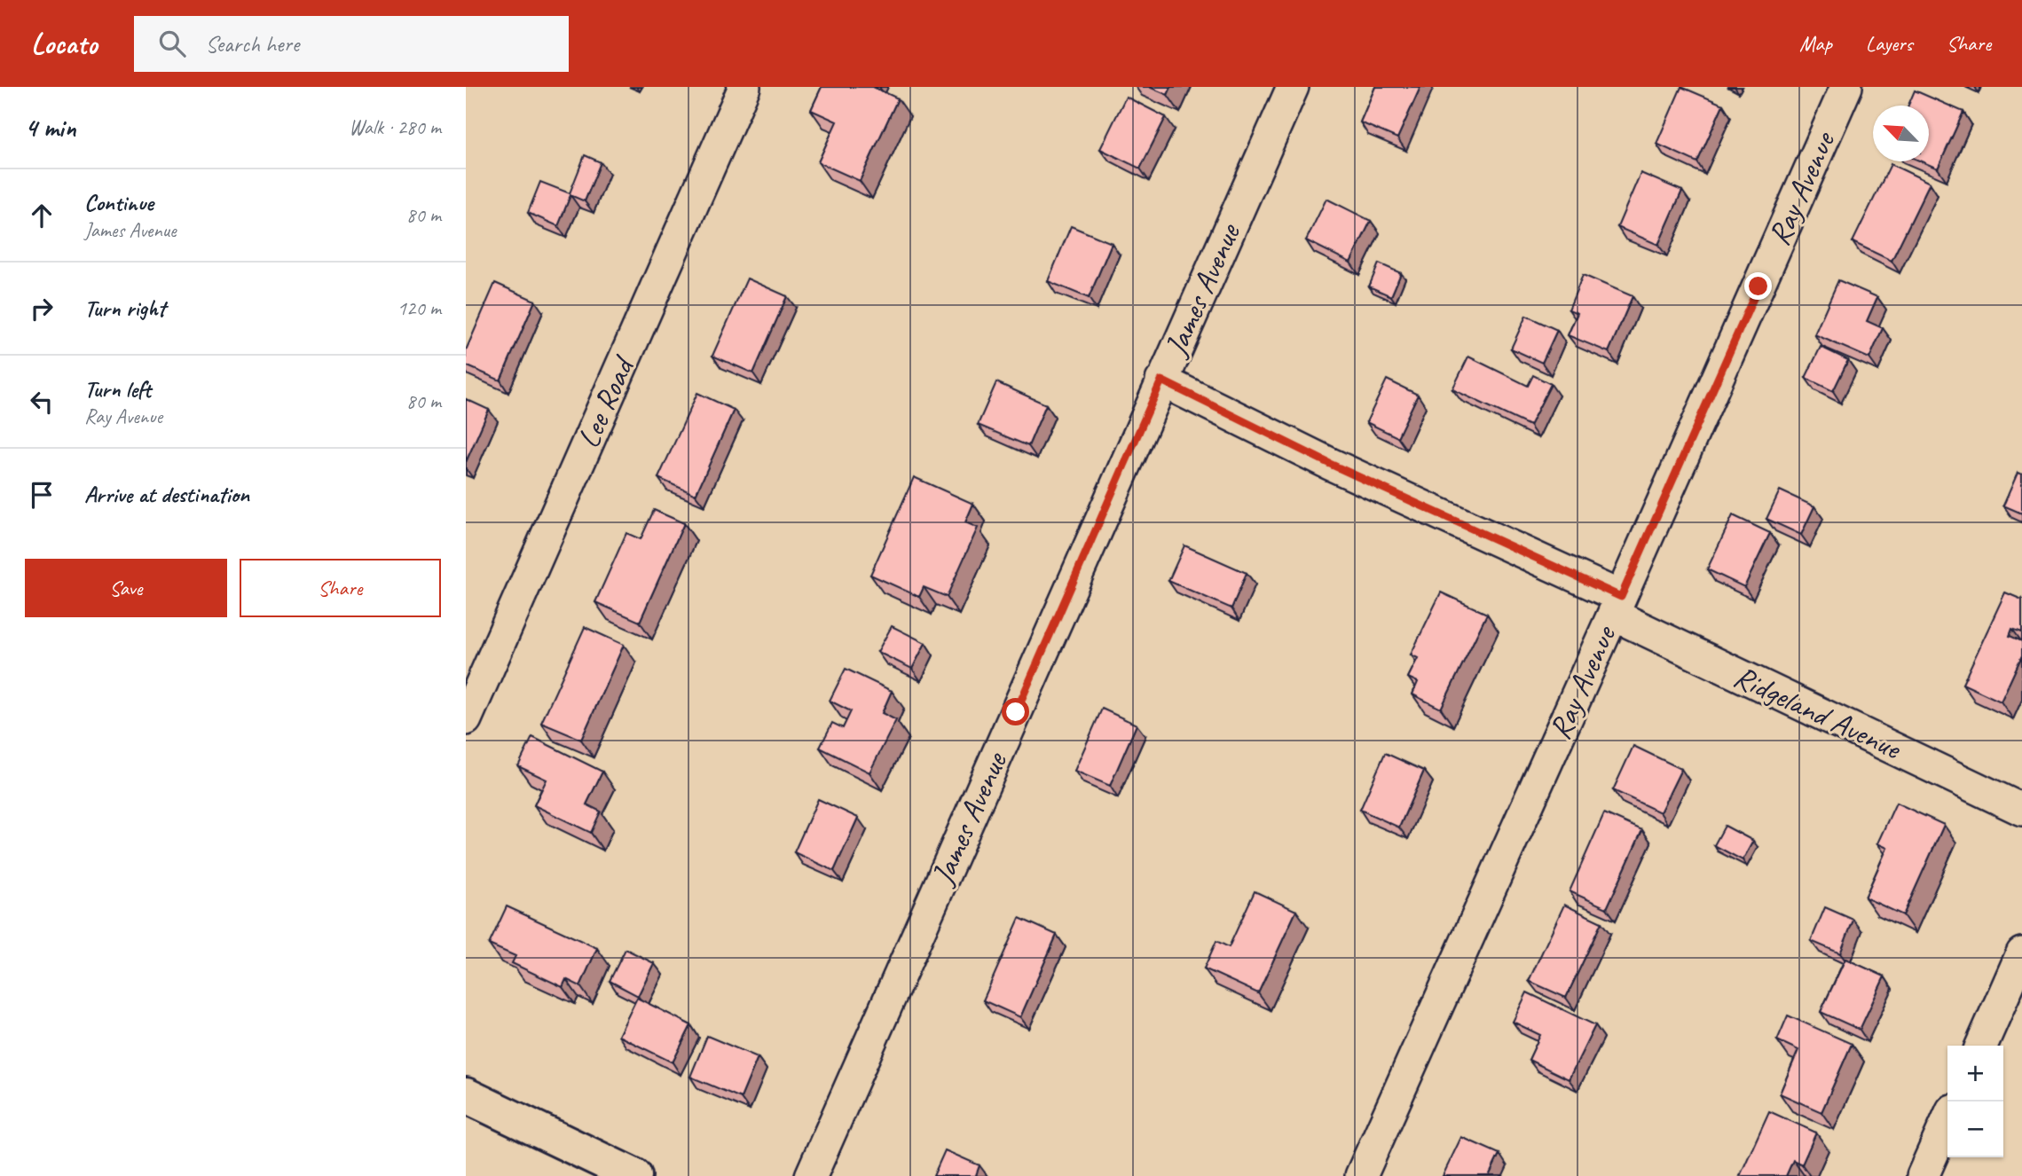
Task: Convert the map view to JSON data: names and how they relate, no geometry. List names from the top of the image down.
{
  "streets": {
    "street": [
      "Ray Avenue",
      "James Avenue",
      "Lee Road",
      "Ridgeland Avenue"
    ]
  },
  "crossings": [
    ["Ray Avenue", "Ridgeland Avenue"],
    ["James Avenue", "Ridgeland Avenue"]
  ],
  "north": "top left",
  "page": {
    "header": "Locato",
    "search": "Search here",
    "nav": ["Map", "Layers", "Share"],
    "heading": ["4 min", "Walk · 280 m"],
    "list": [
      ["Continue", "James Avenue", "80 m"],
      ["Turn right", "120 m"],
      ["Turn left", "Ray Avenue", "80 m"],
      "Arrive at destination"
    ],
    "buttons": ["Save", "Share"],
    "map_buttons": ["+", "−"]
  }
}
